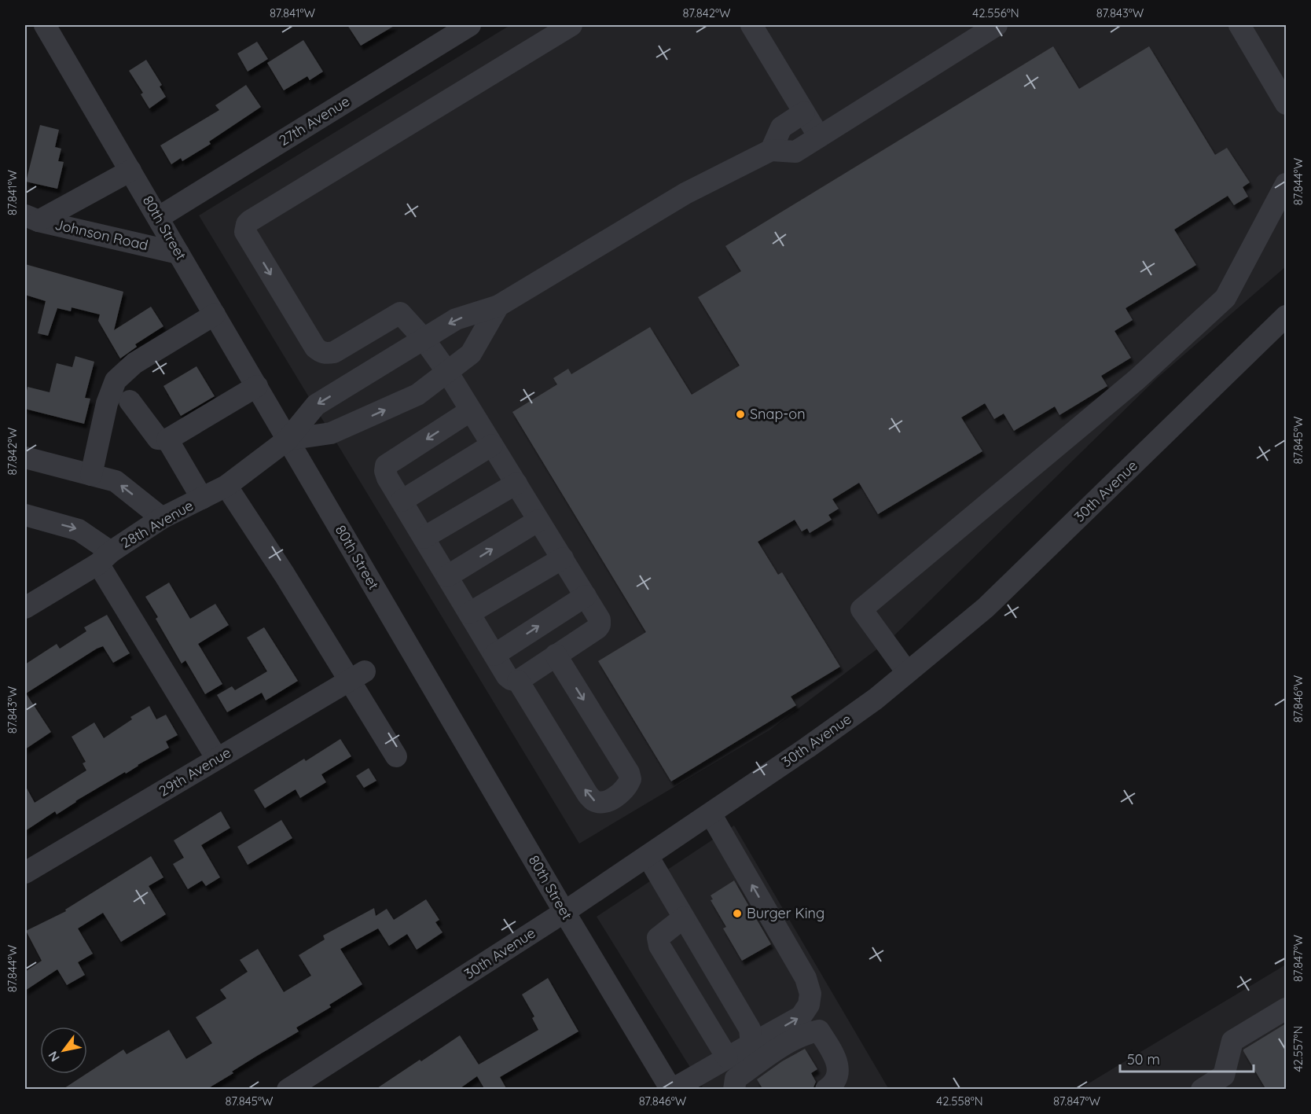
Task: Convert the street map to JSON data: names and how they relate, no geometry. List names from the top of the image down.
{
  "streets": {
    "street": [
      "27th Avenue",
      "80th Street",
      "Johnson Road",
      "30th Avenue",
      "28th Avenue",
      "29th Avenue"
    ]
  },
  "crossings": [
    ["27th Avenue", "80th Street"],
    ["80th Street", "Johnson Road"],
    ["80th Street", "30th Avenue"],
    ["80th Street", "28th Avenue"]
  ],
  "places": ["Snap-on", "Burger King"],
  "scale_bar": "50 m",
  "north": "bottom left",
  "coordinates": [
    "87.841°W",
    "87.842°W",
    "42.556°N",
    "87.843°W",
    "87.844°W",
    "87.845°W",
    "87.846°W",
    "87.847°W",
    "42.557°N",
    "42.558°N"
  ]
}
